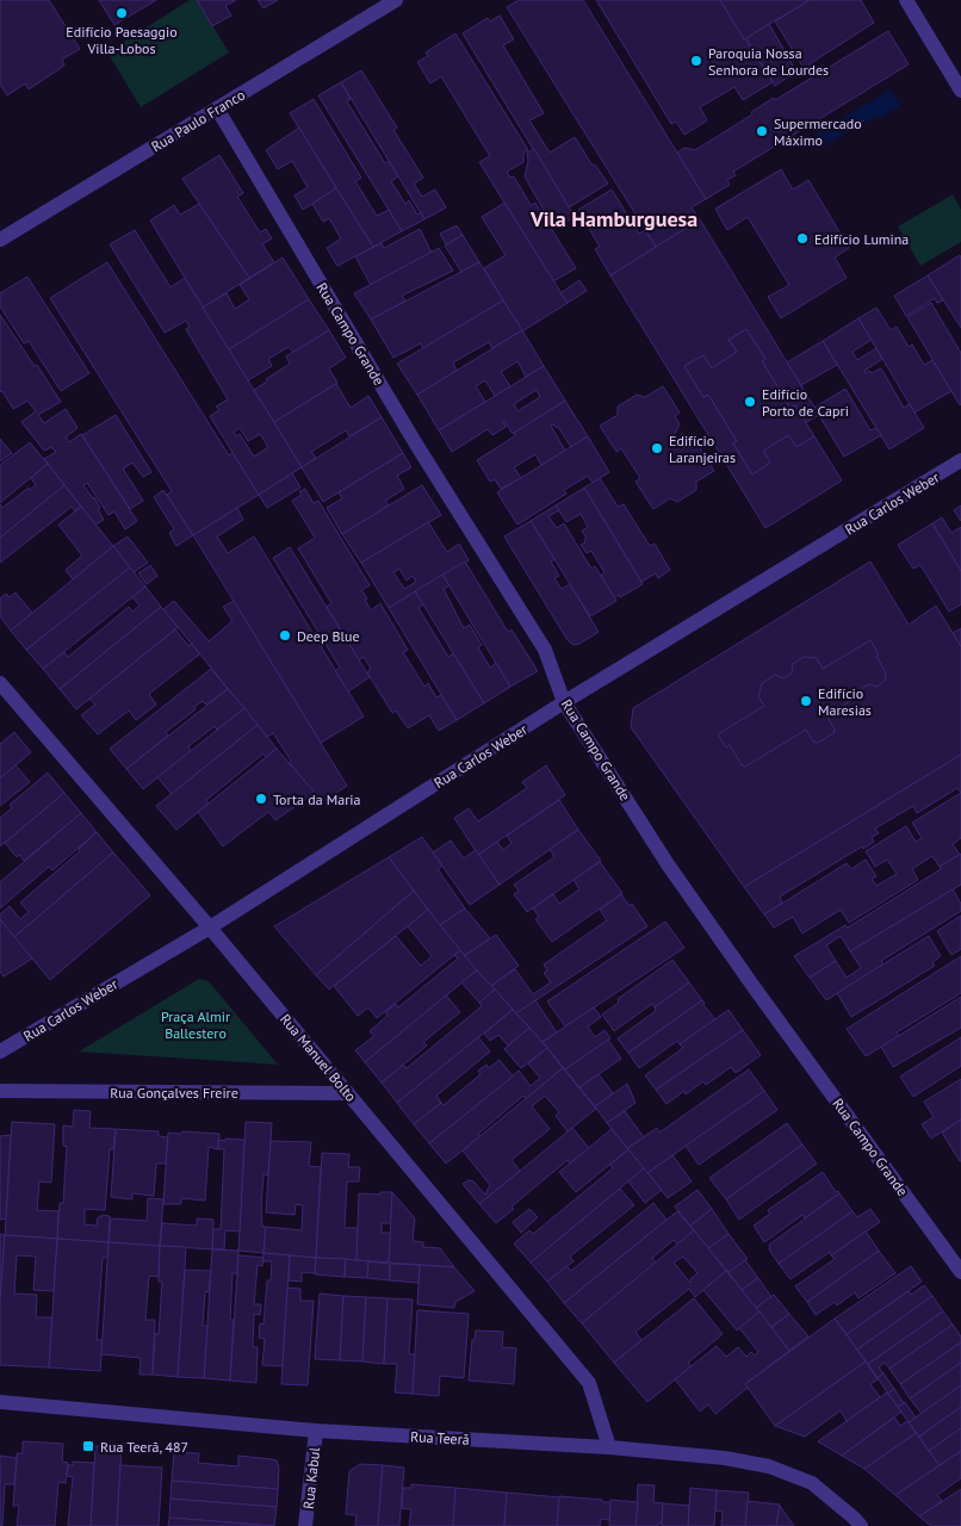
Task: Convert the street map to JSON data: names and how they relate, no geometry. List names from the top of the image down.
{
  "streets": {
    "street": [
      "Rua Paulo Franco",
      "Rua Campo Grande",
      "Rua Carlos Weber",
      "Rua Manuel Bolto",
      "Rua Gonçalves Freire",
      "Rua Teerã",
      "Rua Kabul"
    ]
  },
  "crossings": [
    ["Rua Paulo Franco", "Rua Campo Grande"],
    ["Rua Campo Grande", "Rua Carlos Weber"],
    ["Rua Carlos Weber", "Rua Manuel Bolto"],
    ["Rua Manuel Bolto", "Rua Gonçalves Freire"],
    ["Rua Manuel Bolto", "Rua Teerã"],
    ["Rua Teerã", "Rua Kabul"]
  ],
  "districts": ["Vila Hamburguesa"],
  "parks": ["Praça Almir Ballestero"],
  "places": {
    "other": [
      "Edifício Paesaggio Villa-Lobos",
      "Paroquia Nossa Senhora de Lourdes",
      "Supermercado Máximo",
      "Edifício Lumina",
      "Edifício Porto de Capri",
      "Edifício Laranjeiras",
      "Deep Blue",
      "Edifício Maresias",
      "Torta da Maria"
    ],
    "transit": ["Rua Teerã, 487"]
  }
}
